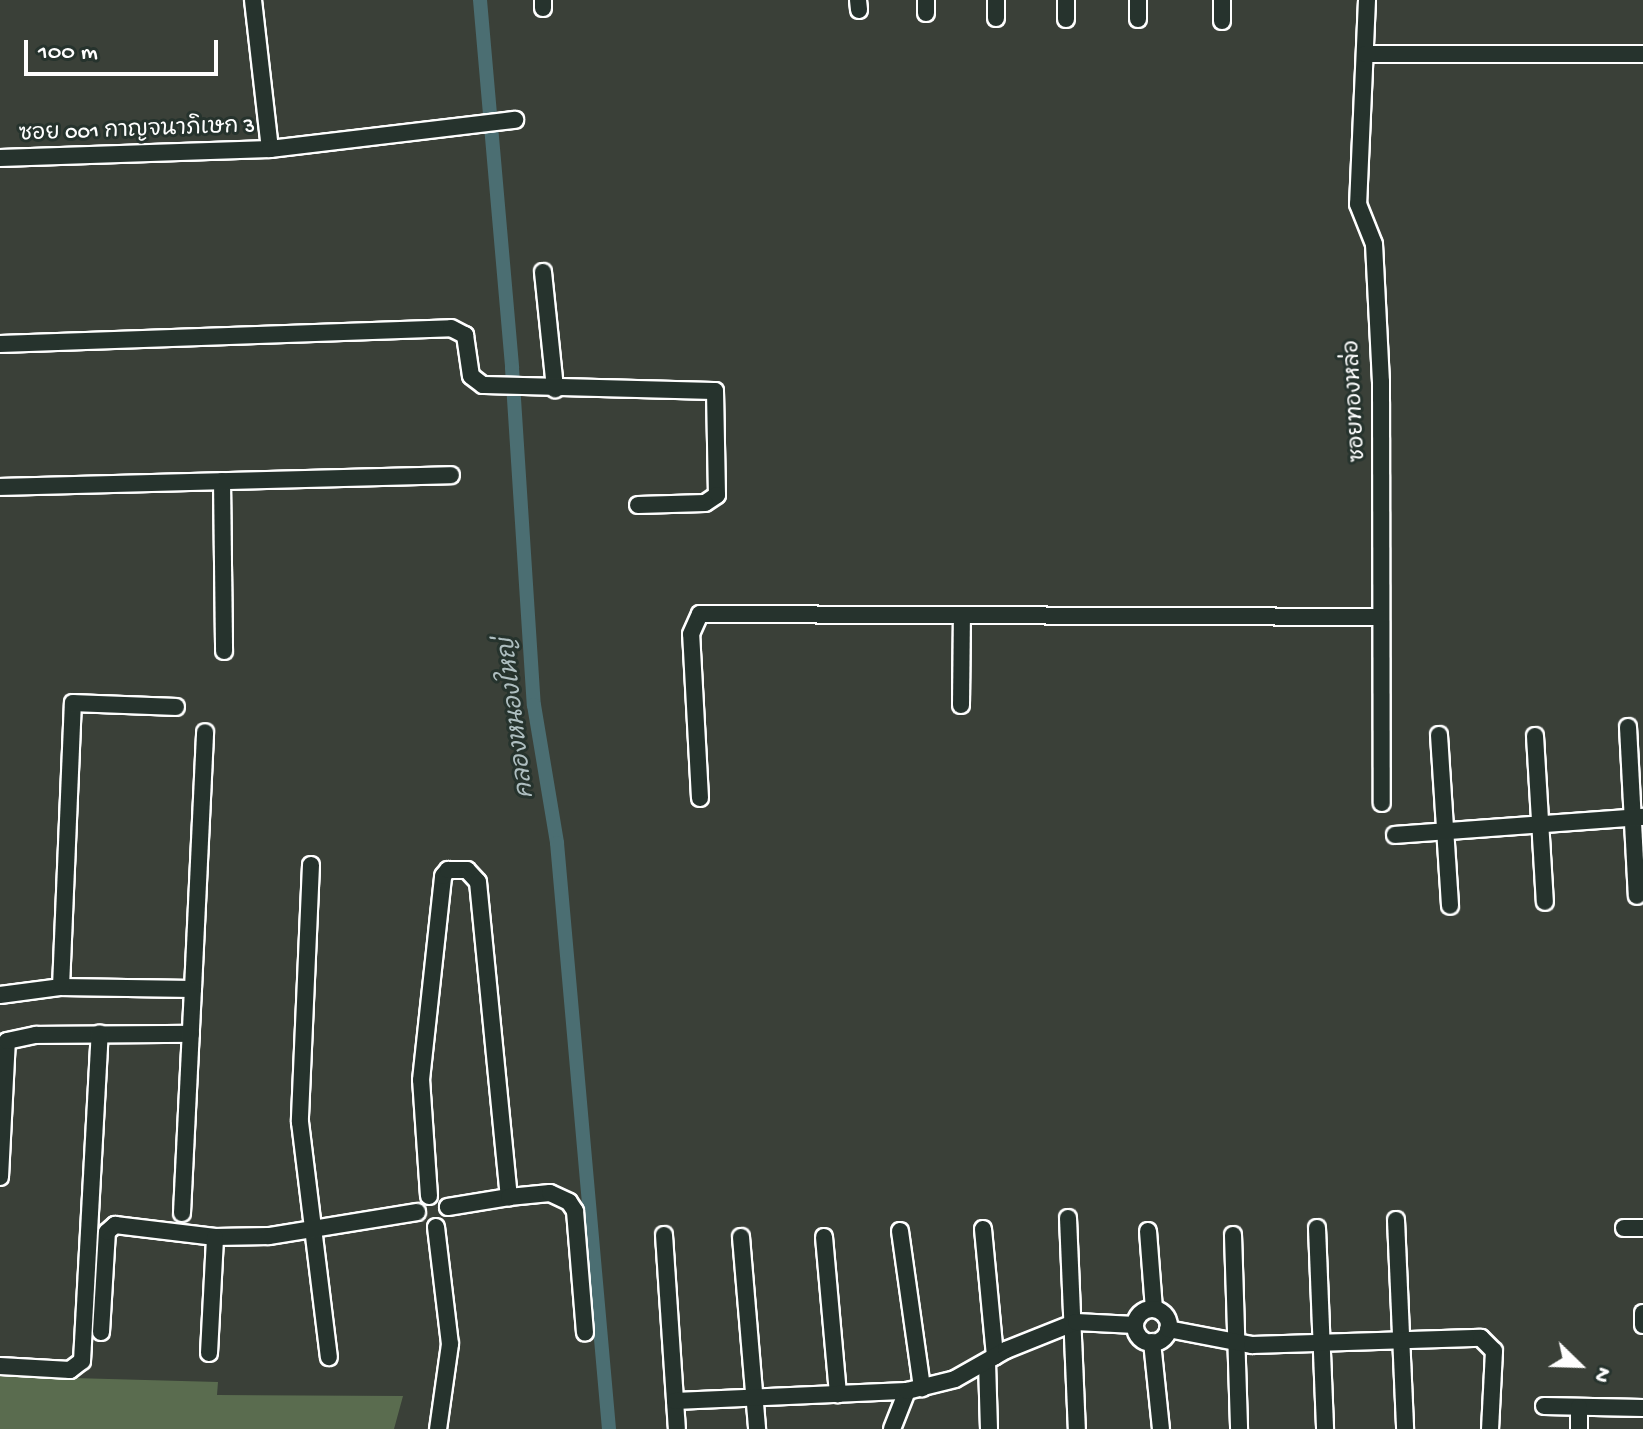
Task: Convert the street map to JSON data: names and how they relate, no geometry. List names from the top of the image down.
{
  "streets": {
    "street": ["ซอย 001 กาญจนาภิเษก 3", "ซอยทองหล่อ"]
  },
  "water": ["คลองหนองใหญ่"],
  "scale_bar": "100 m",
  "north": "bottom right"
}
